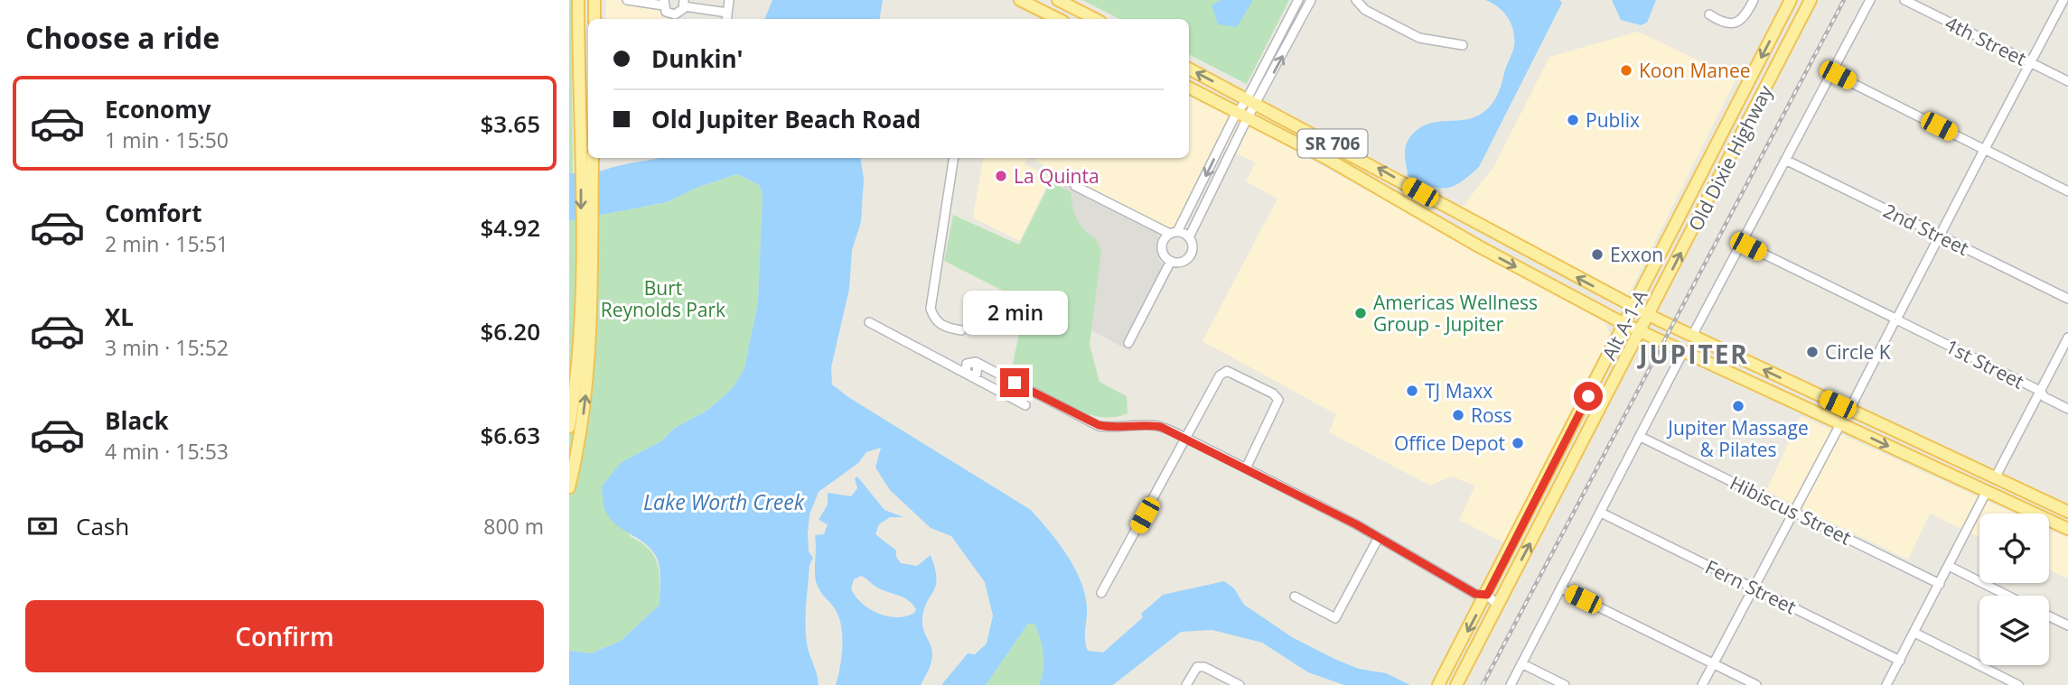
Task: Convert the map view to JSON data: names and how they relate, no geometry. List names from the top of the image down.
{
  "streets": {
    "main road": ["SR 706", "Old Dixie Highway", "Alt A-1-A"],
    "street": [
      "4th Street",
      "2nd Street",
      "1st Street",
      "Hibiscus Street",
      "Fern Street"
    ]
  },
  "crossings": [
    ["SR 706", "Old Dixie Highway"],
    ["SR 706", "Alt A-1-A"],
    ["Old Dixie Highway", "Alt A-1-A"]
  ],
  "districts": ["JUPITER"],
  "water": ["Lake Worth Creek"],
  "parks": ["Burt Reynolds Park"],
  "places": [
    "Koon Manee",
    "Publix",
    "La Quinta",
    "Exxon",
    "Americas Wellness Group - Jupiter",
    "Circle K",
    "TJ Maxx",
    "Jupiter Massage & Pilates",
    "Ross",
    "Office Depot"
  ],
  "page": {
    "heading": "Choose a ride",
    "banner": ["Dunkin'", "Old Jupiter Beach Road"],
    "list": [
      {
        "name": "Economy",
        "note": "1 min · 15:50",
        "value": "$3.65"
      },
      {
        "name": "Comfort",
        "note": "2 min · 15:51",
        "value": "$4.92"
      },
      {
        "name": "XL",
        "note": "3 min · 15:52",
        "value": "$6.20"
      },
      {
        "name": "Black",
        "note": "4 min · 15:53",
        "value": "$6.63"
      }
    ],
    "bubble": "2 min",
    "pay": ["Cash", "800 m"],
    "buttons": "Confirm"
  }
}
